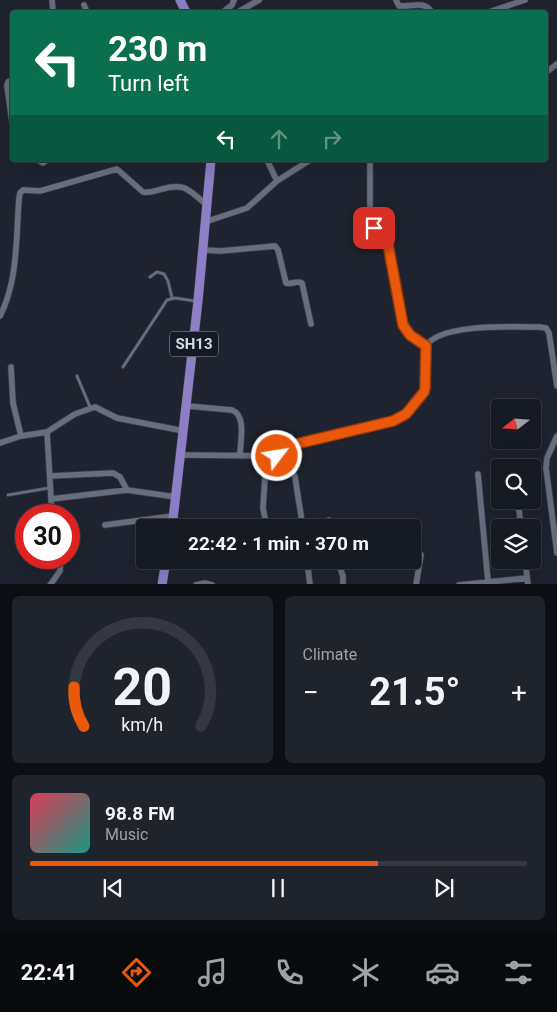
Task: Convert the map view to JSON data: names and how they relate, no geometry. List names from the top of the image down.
{
  "streets": {
    "main road": ["SH13"]
  },
  "north": "left",
  "page": {
    "turn": ["230 m", "Turn left"],
    "limit": "30",
    "trip": "22:42 · 1 min · 370 m",
    "tile": "Climate",
    "heat": ["−", "21.5°", "+"],
    "song": ["98.8 FM", "Music"],
    "tabs": "22:41",
    "gauge": ["20", "km/h"]
  }
}
